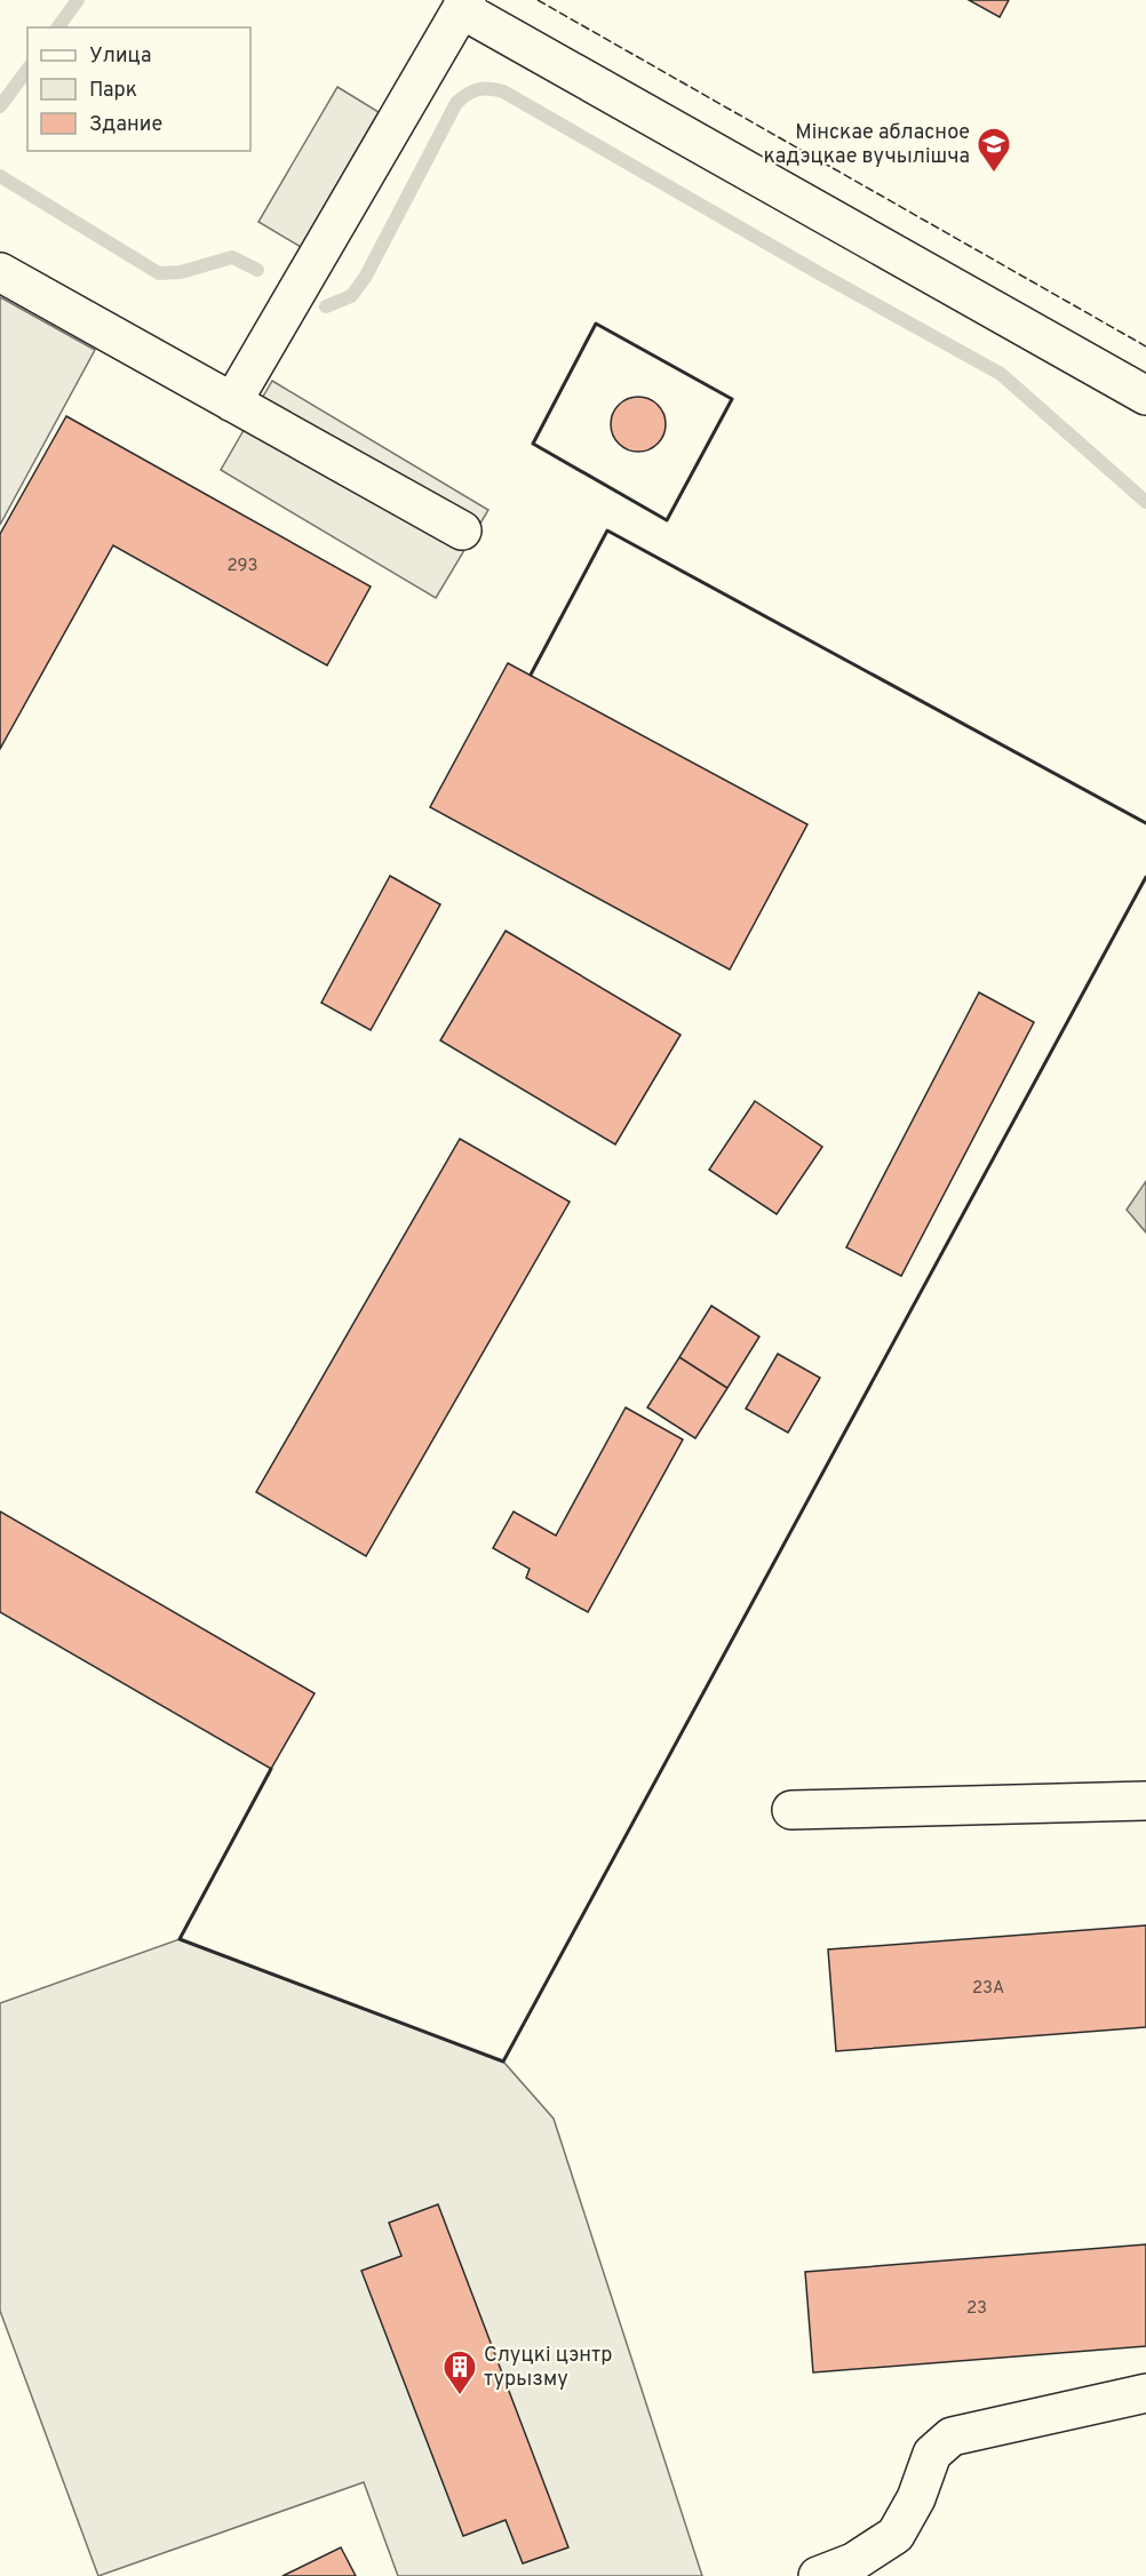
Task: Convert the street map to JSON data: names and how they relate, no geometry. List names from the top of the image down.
{
  "places": {
    "school or university": ["Мінскае абласное кадэцкае вучылішча"],
    "building": ["Слуцкі цэнтр турызму"]
  },
  "house_numbers": ["293", "23А", "23"],
  "legend": ["Улица", "Парк", "Здание"]
}
